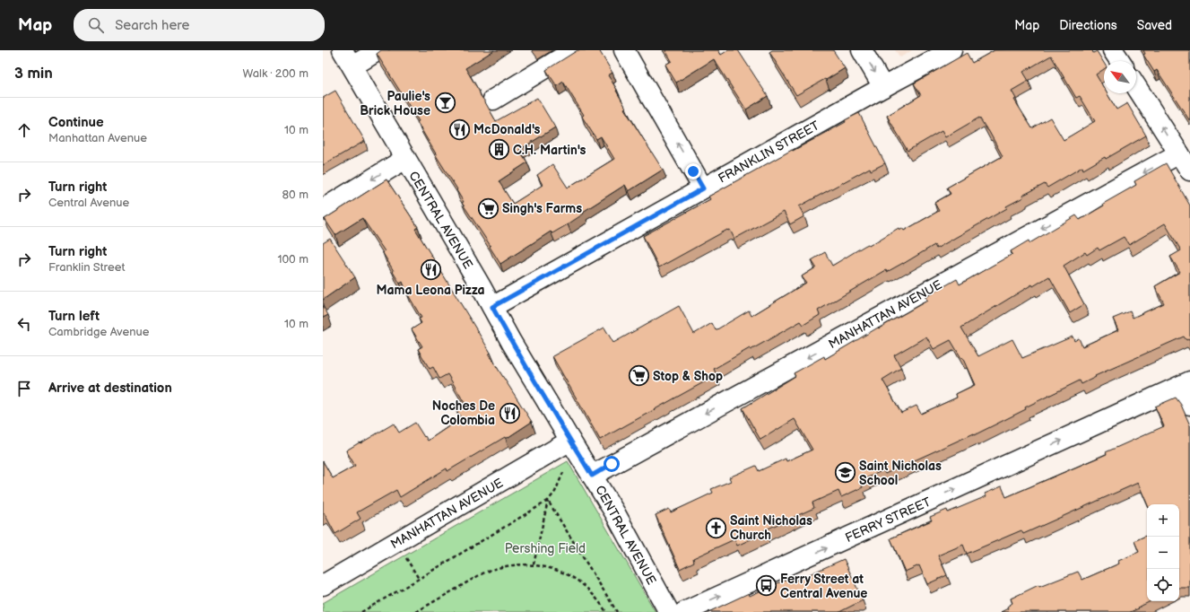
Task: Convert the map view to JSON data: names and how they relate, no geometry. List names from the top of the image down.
{
  "streets": {
    "street": [
      "FRANKLIN STREET",
      "CENTRAL AVENUE",
      "MANHATTAN AVENUE",
      "FERRY STREET"
    ]
  },
  "crossings": [
    ["FRANKLIN STREET", "CENTRAL AVENUE"],
    ["CENTRAL AVENUE", "MANHATTAN AVENUE"]
  ],
  "one_way": ["MANHATTAN AVENUE", "FERRY STREET"],
  "parks": ["Pershing Field"],
  "places": {
    "bar": ["Paulie's Brick House"],
    "restaurant": ["McDonald's", "Mama Leona Pizza", "Noches De Colombia"],
    "building": ["C.H. Martin's"],
    "supermarket": ["Singh's Farms", "Stop & Shop"],
    "school or university": ["Saint Nicholas School"],
    "church": ["Saint Nicholas Church"],
    "bus stop": ["Ferry Street at Central Avenue"]
  },
  "north": "top left",
  "page": {
    "header": "Map",
    "search": "Search here",
    "nav": ["Map", "Directions", "Saved"],
    "heading": ["3 min", "Walk · 200 m"],
    "list": [
      ["Continue", "Manhattan Avenue", "10 m"],
      ["Turn right", "Central Avenue", "80 m"],
      ["Turn right", "Franklin Street", "100 m"],
      ["Turn left", "Cambridge Avenue", "10 m"],
      "Arrive at destination"
    ],
    "map_buttons": ["+", "−"]
  }
}
